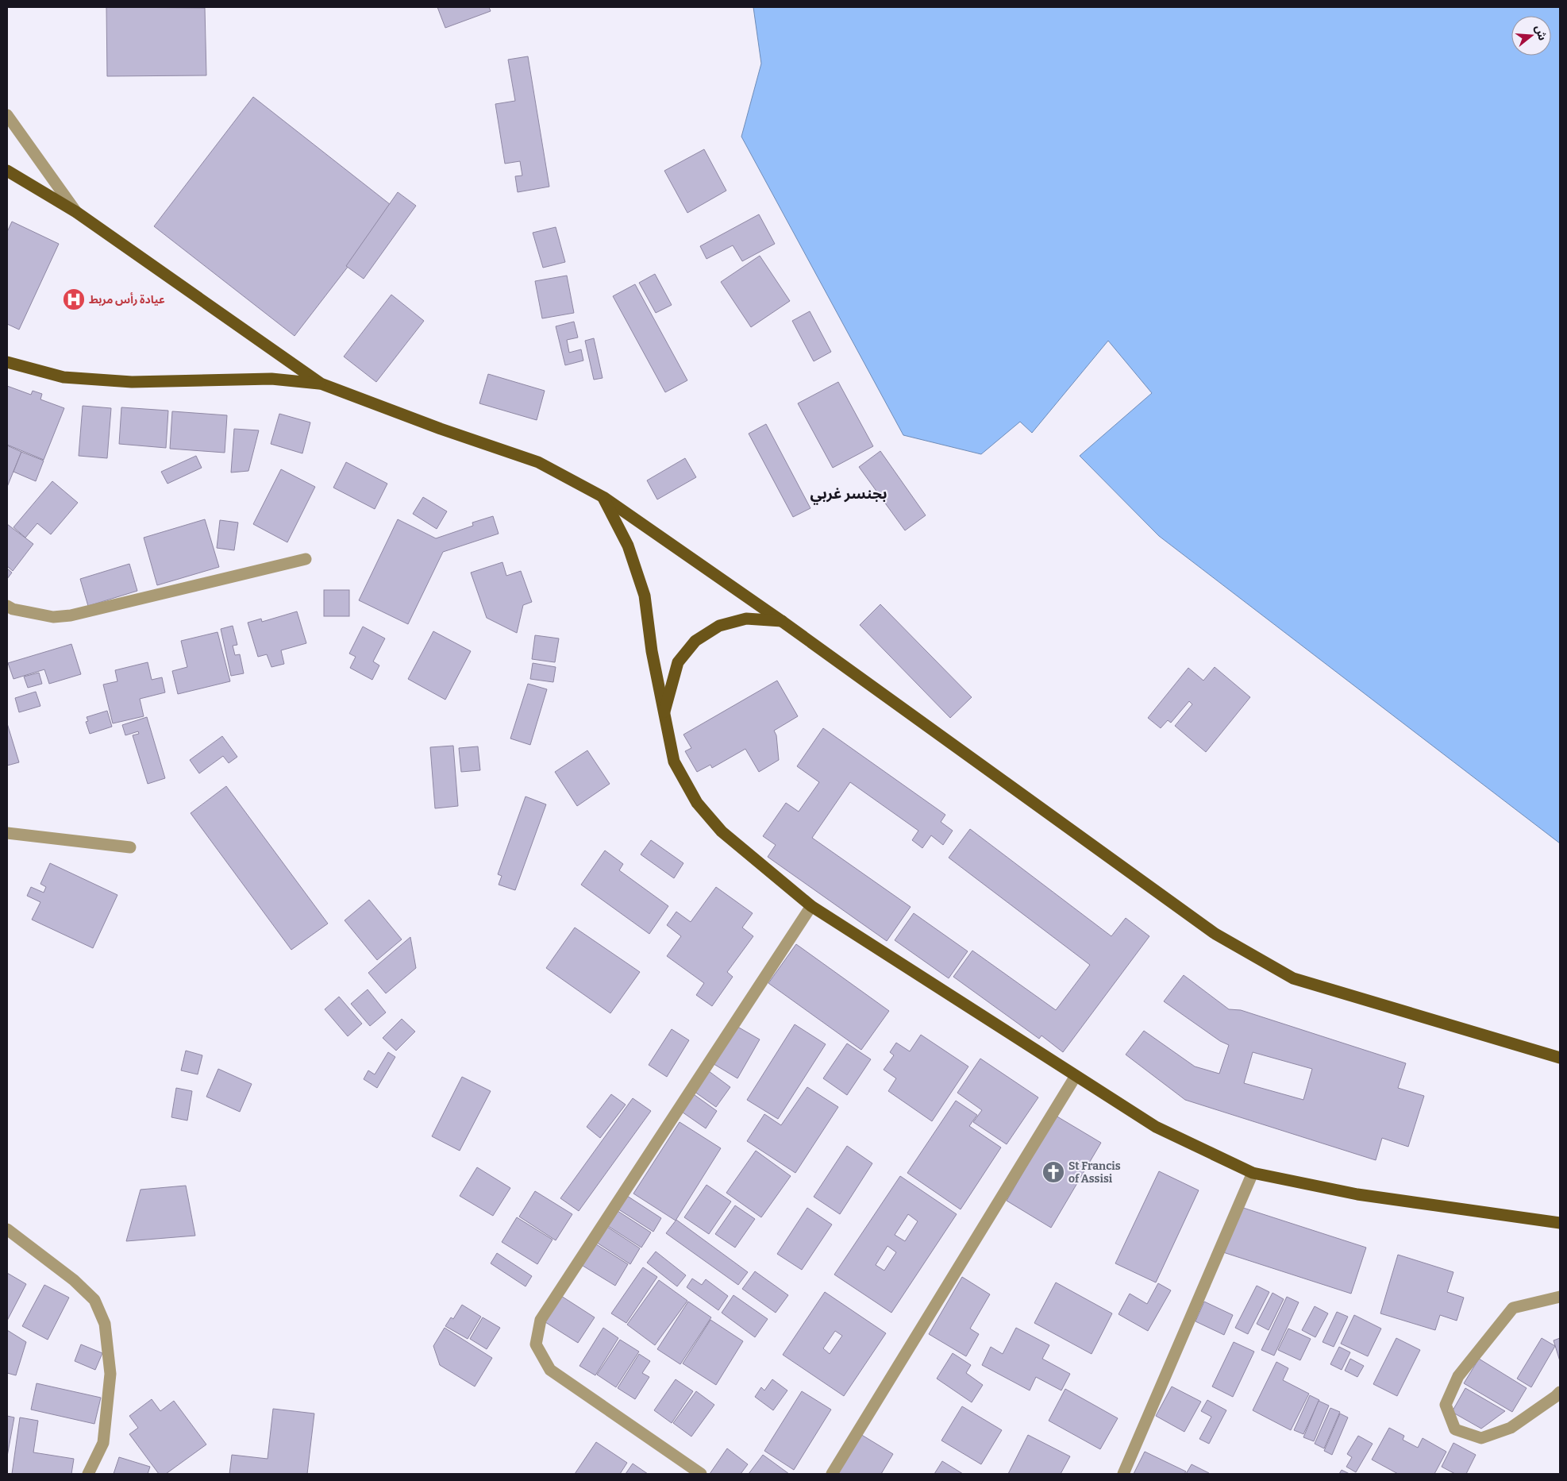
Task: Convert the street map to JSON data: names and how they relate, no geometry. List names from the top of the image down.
{
  "districts": ["بجنسر غربي"],
  "places": {
    "hospital": ["عيادة رأس مربط"],
    "church": ["St Francis of Assisi"]
  },
  "north": "right"
}
